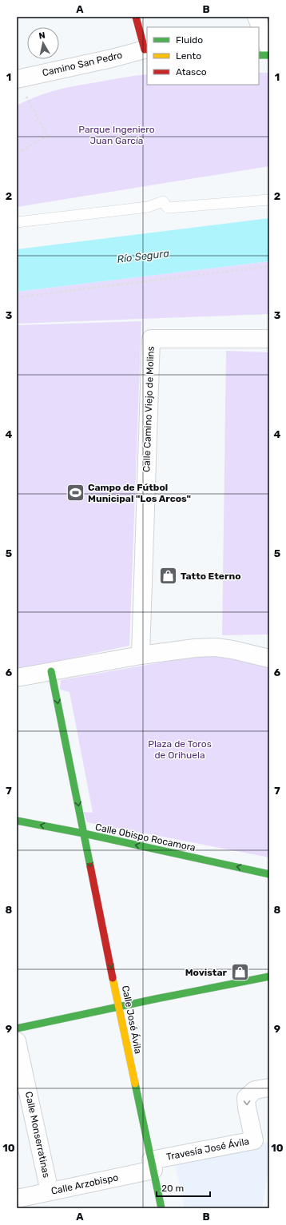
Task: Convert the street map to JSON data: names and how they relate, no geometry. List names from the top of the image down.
{
  "streets": {
    "street": [
      "Camino San Pedro",
      "Calle Camino Viejo de Molins",
      "Calle Obispo Rocamora",
      "Calle José Ávila",
      "Calle Monserratinas",
      "Travesía José Ávila",
      "Calle Arzobispo"
    ]
  },
  "crossings": [
    ["Calle Obispo Rocamora", "Calle José Ávila"],
    ["Calle José Ávila", "Travesía José Ávila"],
    ["Calle José Ávila", "Calle Arzobispo"],
    ["Calle Monserratinas", "Calle Arzobispo"],
    ["Travesía José Ávila", "Calle Arzobispo"]
  ],
  "one_way": ["Calle Obispo Rocamora", "Calle José Ávila"],
  "water": ["Río Segura"],
  "parks": ["Parque Ingeniero Juan García", "Plaza de Toros de Orihuela"],
  "places": {
    "sports": ["Campo de Fútbol Municipal \"Los Arcos\""],
    "shop": ["Tatto Eterno", "Movistar"]
  },
  "legend": ["Fluido", "Lento", "Atasco"],
  "scale_bar": "20 m",
  "north": "top",
  "grid": {
    "columns": ["A", "B"],
    "rows": [
      "1",
      "2",
      "3",
      "4",
      "5",
      "6",
      "7",
      "8",
      "9",
      "10"
    ]
  }
}
